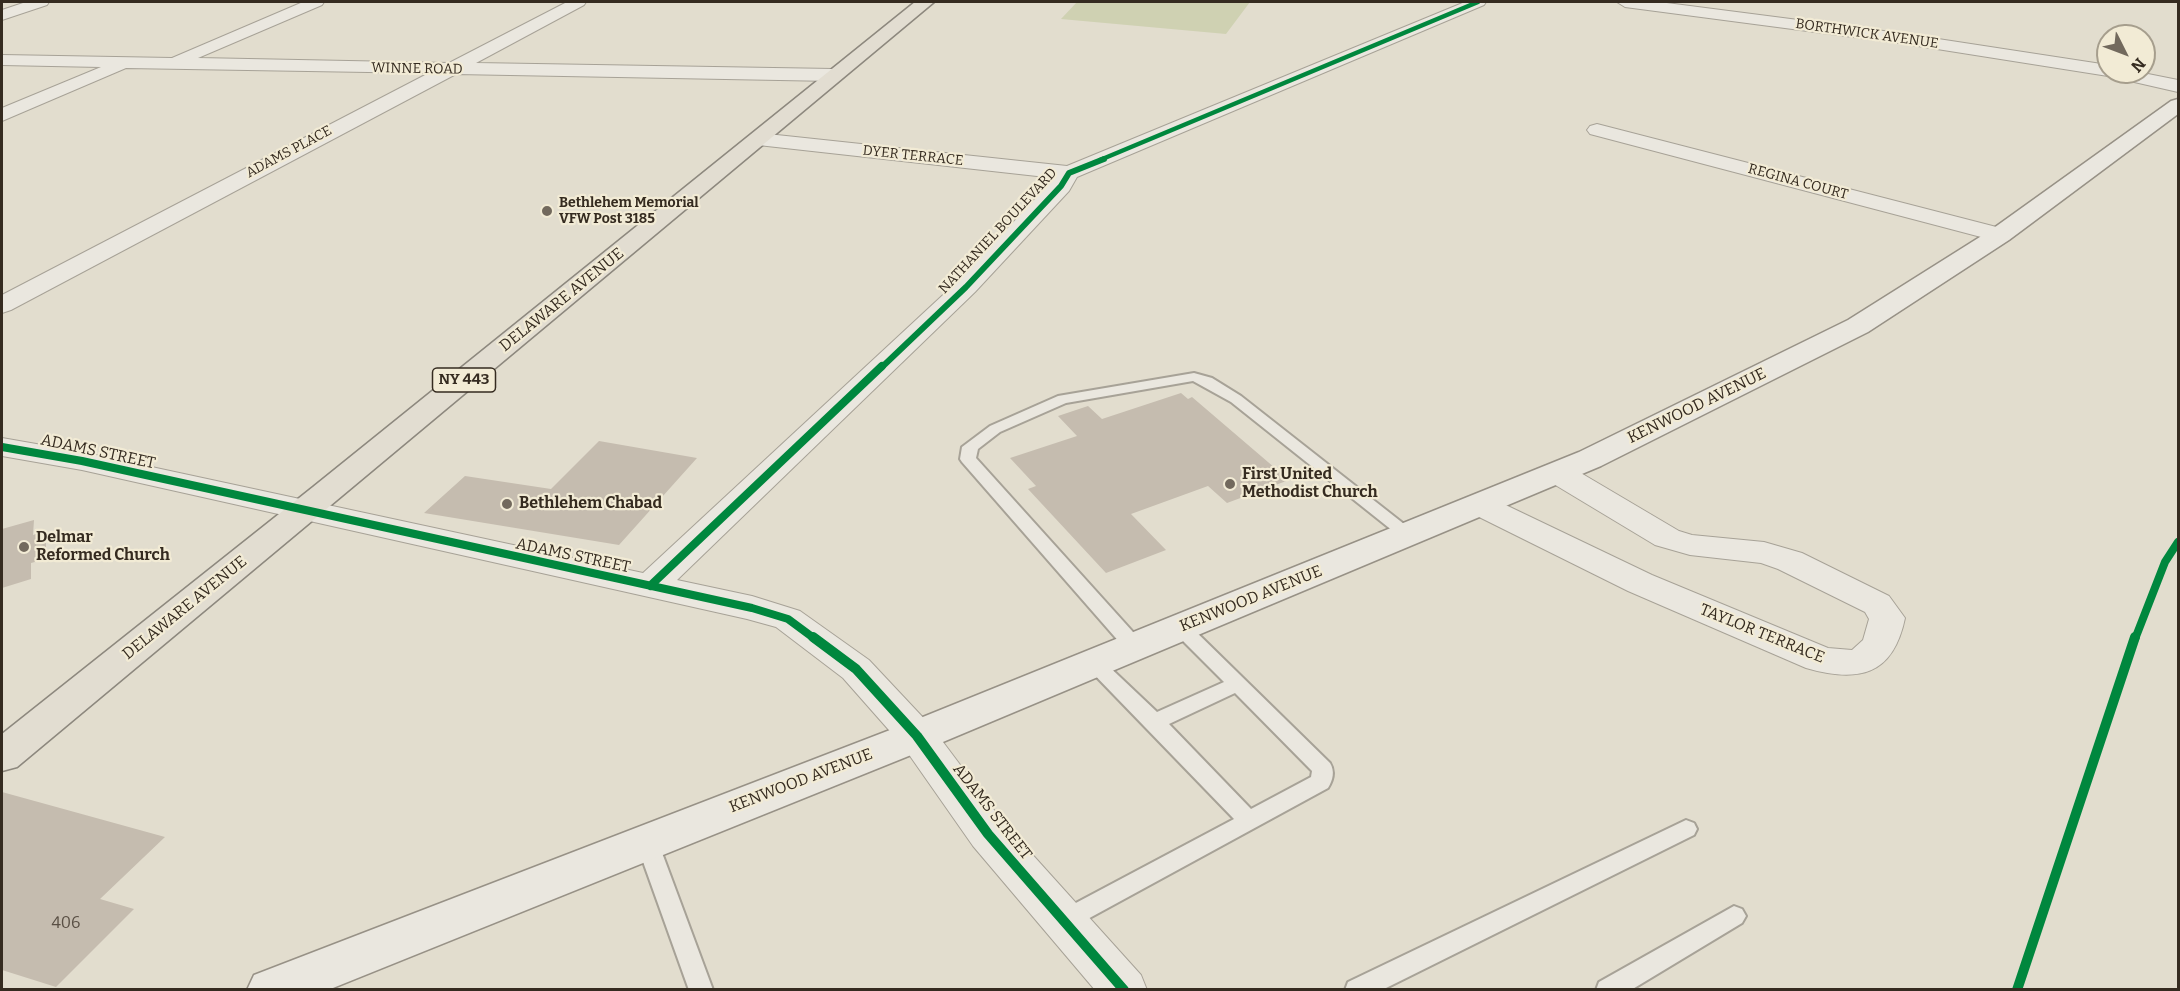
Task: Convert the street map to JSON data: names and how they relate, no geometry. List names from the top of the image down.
{
  "streets": {
    "main road": ["DELAWARE AVENUE", "NY 443", "KENWOOD AVENUE"],
    "street": [
      "BORTHWICK AVENUE",
      "WINNE ROAD",
      "ADAMS PLACE",
      "DYER TERRACE",
      "REGINA COURT",
      "NATHANIEL BOULEVARD",
      "ADAMS STREET",
      "TAYLOR TERRACE"
    ]
  },
  "crossings": [
    ["WINNE ROAD", "ADAMS PLACE"],
    ["WINNE ROAD", "DELAWARE AVENUE"],
    ["DYER TERRACE", "NATHANIEL BOULEVARD"],
    ["DYER TERRACE", "DELAWARE AVENUE"],
    ["REGINA COURT", "KENWOOD AVENUE"],
    ["NATHANIEL BOULEVARD", "ADAMS STREET"],
    ["DELAWARE AVENUE", "ADAMS STREET"],
    ["KENWOOD AVENUE", "ADAMS STREET"],
    ["KENWOOD AVENUE", "TAYLOR TERRACE"]
  ],
  "places": [
    "Bethlehem Memorial VFW Post 3185",
    "First United Methodist Church",
    "Bethlehem Chabad",
    "Delmar Reformed Church"
  ],
  "house_numbers": ["406"],
  "north": "bottom right"
}
